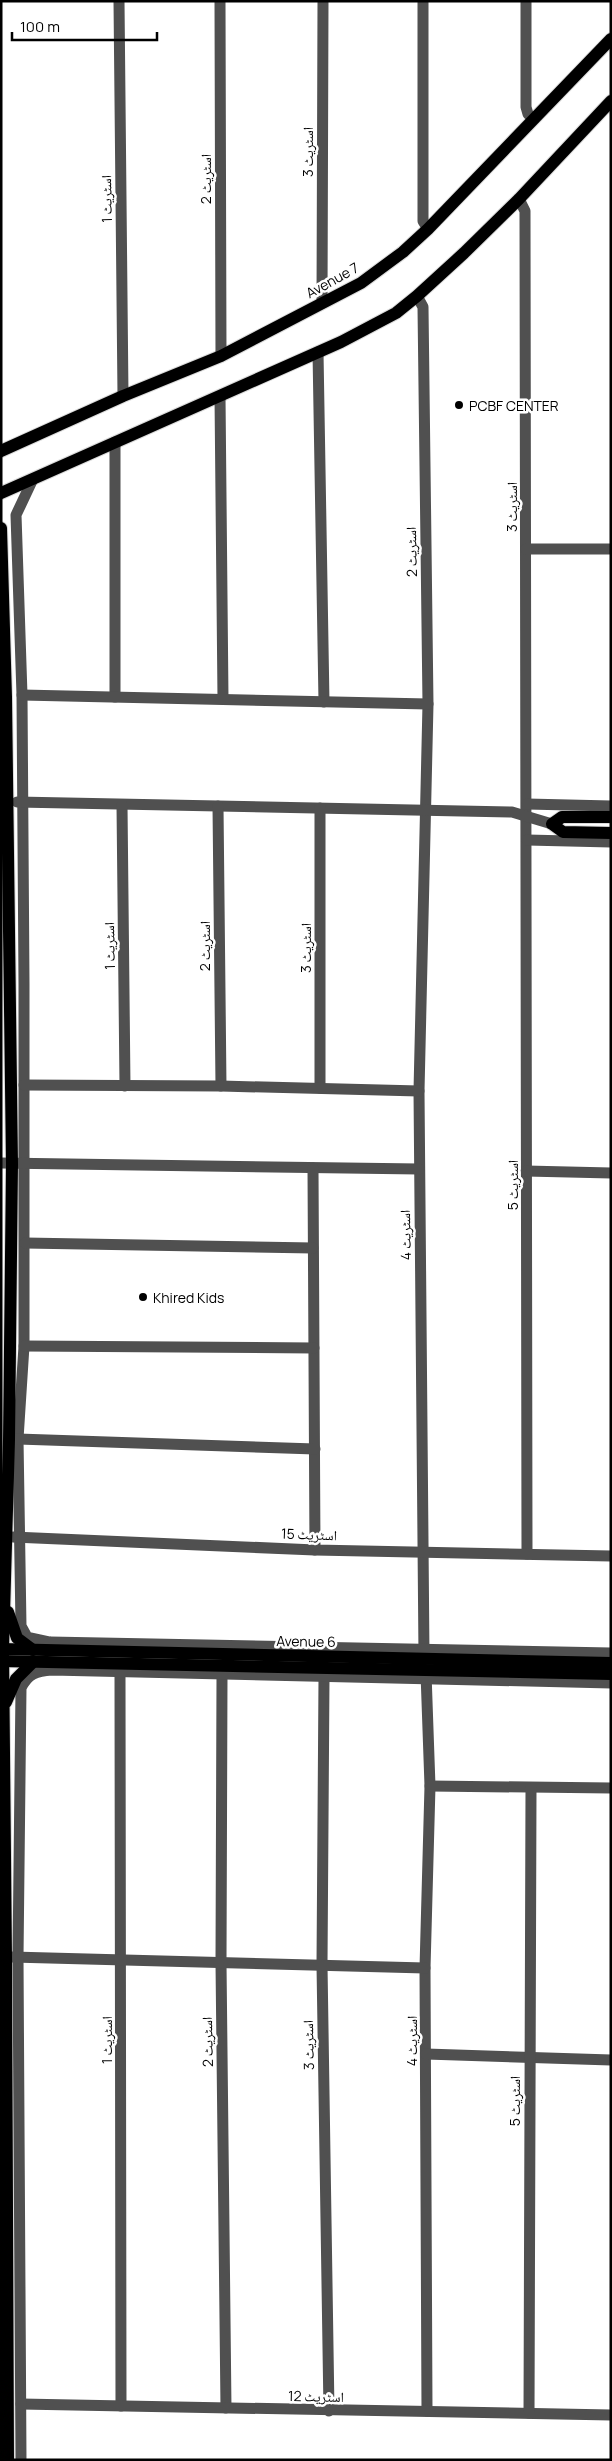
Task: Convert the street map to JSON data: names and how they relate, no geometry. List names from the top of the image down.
{
  "streets": {
    "main road": ["Avenue 7", "Avenue 6"],
    "street": [
      "اسٹریٹ 3",
      "اسٹریٹ 2",
      "اسٹریٹ 1",
      "اسٹریٹ 5",
      "اسٹریٹ 4",
      "اسٹریٹ 15",
      "اسٹریٹ 12"
    ]
  },
  "crossings": [
    ["اسٹریٹ 3", "Avenue 7"],
    ["اسٹریٹ 3", "اسٹریٹ 5"],
    ["اسٹریٹ 3", "اسٹریٹ 12"],
    ["اسٹریٹ 2", "Avenue 7"],
    ["اسٹریٹ 2", "اسٹریٹ 4"],
    ["اسٹریٹ 2", "اسٹریٹ 12"],
    ["اسٹریٹ 1", "Avenue 7"],
    ["اسٹریٹ 1", "اسٹریٹ 12"],
    ["اسٹریٹ 5", "اسٹریٹ 15"],
    ["اسٹریٹ 5", "اسٹریٹ 12"],
    ["اسٹریٹ 4", "اسٹریٹ 15"],
    ["اسٹریٹ 4", "Avenue 6"],
    ["اسٹریٹ 4", "اسٹریٹ 12"]
  ],
  "places": ["PCBF CENTER", "Khired Kids"],
  "scale_bar": "100 m"
}
